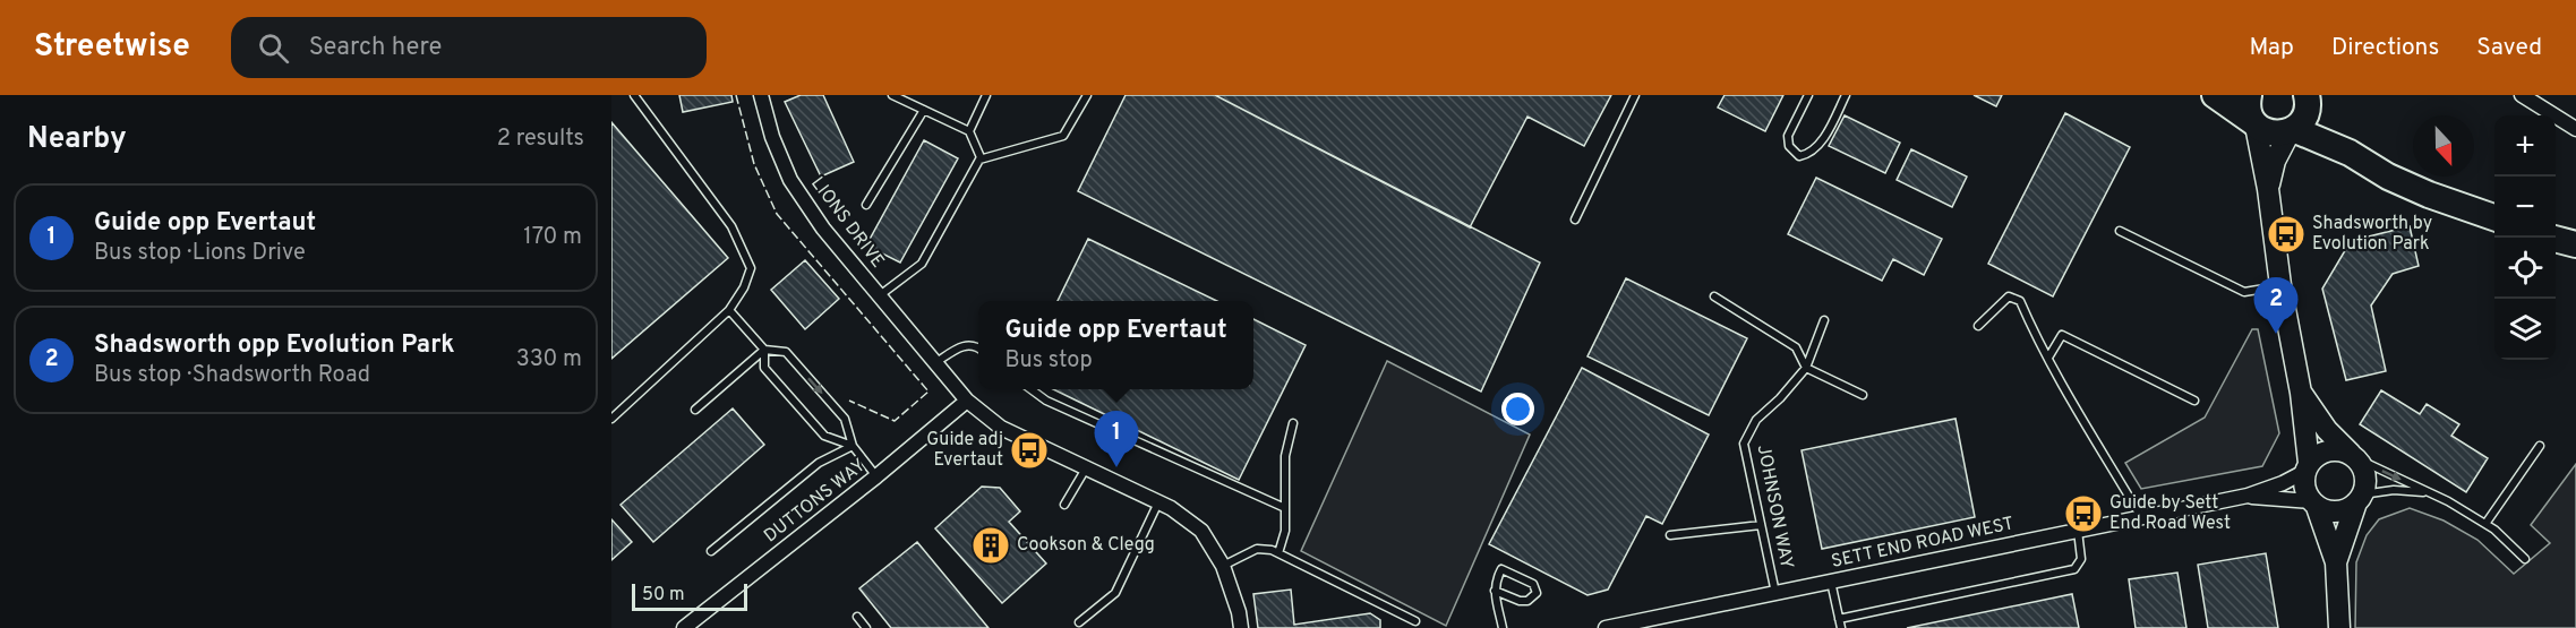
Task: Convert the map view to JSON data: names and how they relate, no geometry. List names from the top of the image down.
{
  "streets": {
    "street": ["LIONS DRIVE", "DUTTONS WAY", "SETT END ROAD WEST"],
    "lane": ["JOHNSON WAY"]
  },
  "crossings": [
    ["LIONS DRIVE", "DUTTONS WAY"],
    ["JOHNSON WAY", "SETT END ROAD WEST"]
  ],
  "places": {
    "bus stop": ["Shadsworth by Evolution Park", "Guide adj Evertaut", "Guide by Sett End Road West"],
    "building": ["Cookson & Clegg"]
  },
  "scale_bar": "50 m",
  "north": "bottom",
  "page": {
    "header": "Streetwise",
    "search": "Search here",
    "nav": ["Map", "Directions", "Saved"],
    "heading": ["Nearby", "2 results"],
    "map_buttons": ["+", "−"],
    "list": [
      {
        "mark": "1",
        "name": "Guide opp Evertaut",
        "note": "Bus stop · Lions Drive",
        "value": "170 m"
      },
      {
        "mark": "2",
        "name": "Shadsworth opp Evolution Park",
        "note": "Bus stop · Shadsworth Road",
        "value": "330 m"
      }
    ],
    "pins": ["2", "1"],
    "popup": ["Guide opp Evertaut", "Bus stop"],
    "scale": "50 m"
  }
}
